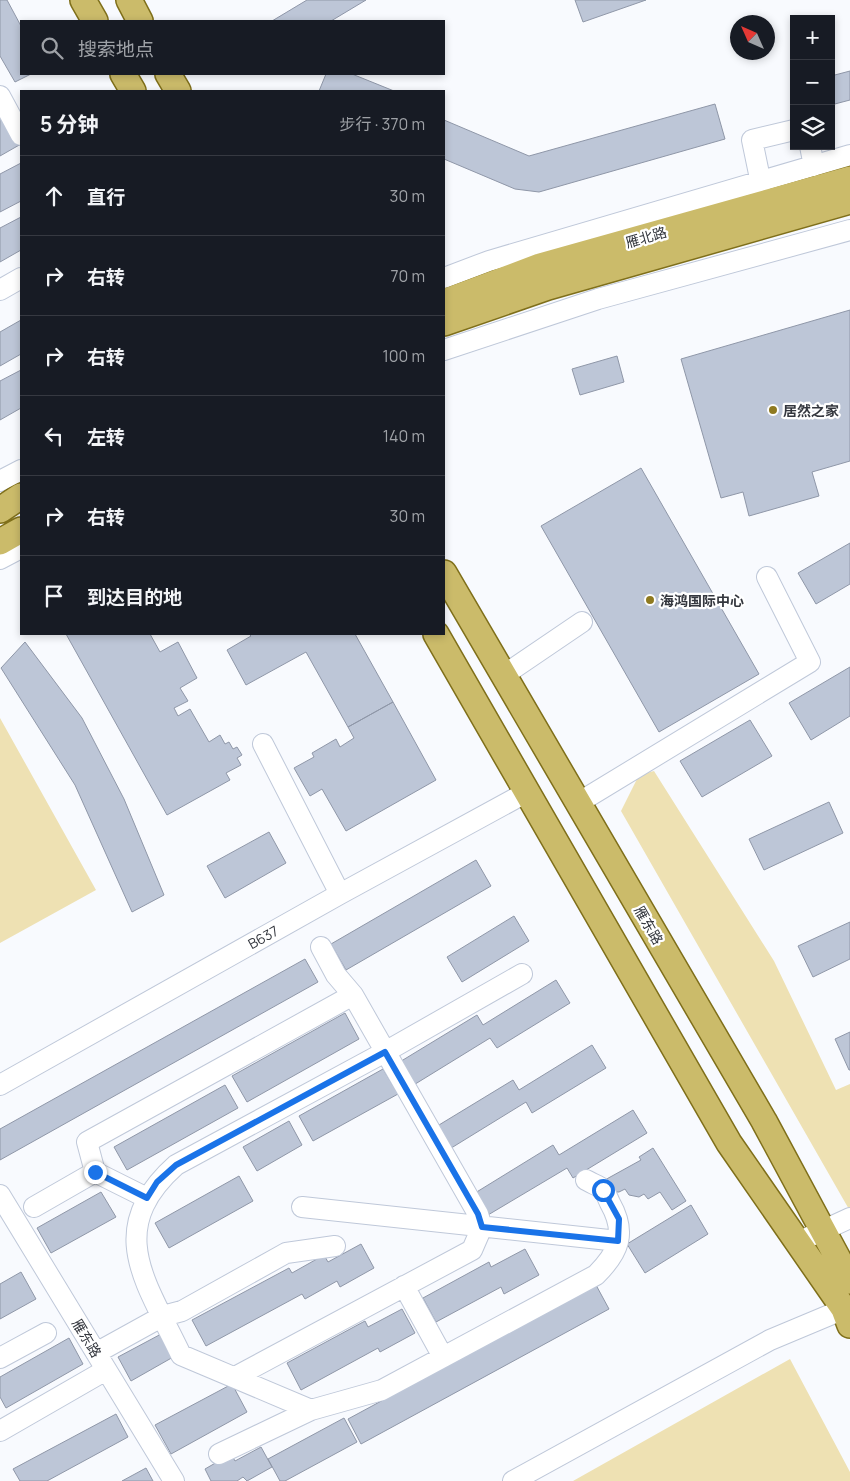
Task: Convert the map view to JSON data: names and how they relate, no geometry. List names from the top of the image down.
{
  "streets": {
    "main road": ["雁北路", "雁东路"],
    "street": ["B637"]
  },
  "places": ["居然之家", "海鸿国际中心"],
  "north": "top left",
  "page": {
    "map_buttons": ["+", "−"],
    "search": "搜索地点",
    "heading": ["5 分钟", "步行 · 370 m"],
    "list": [
      ["直行", "30 m"],
      ["右转", "70 m"],
      ["右转", "100 m"],
      ["左转", "140 m"],
      ["右转", "30 m"],
      "到达目的地"
    ]
  }
}
